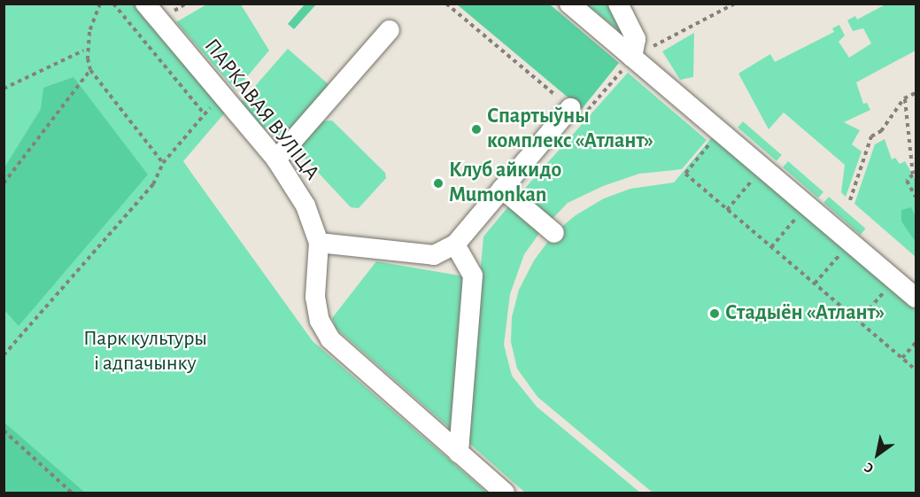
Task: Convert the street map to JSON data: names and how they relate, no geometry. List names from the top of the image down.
{
  "streets": {
    "street": ["ПАРКАВАЯ ВУЛІЦА"]
  },
  "parks": ["Парк культуры і адпачынку"],
  "places": ["Спартыўны комплекс «Атлант»", "Клуб айкидо Mumonkan", "Стадыён «Атлант»"],
  "north": "bottom left"
}
